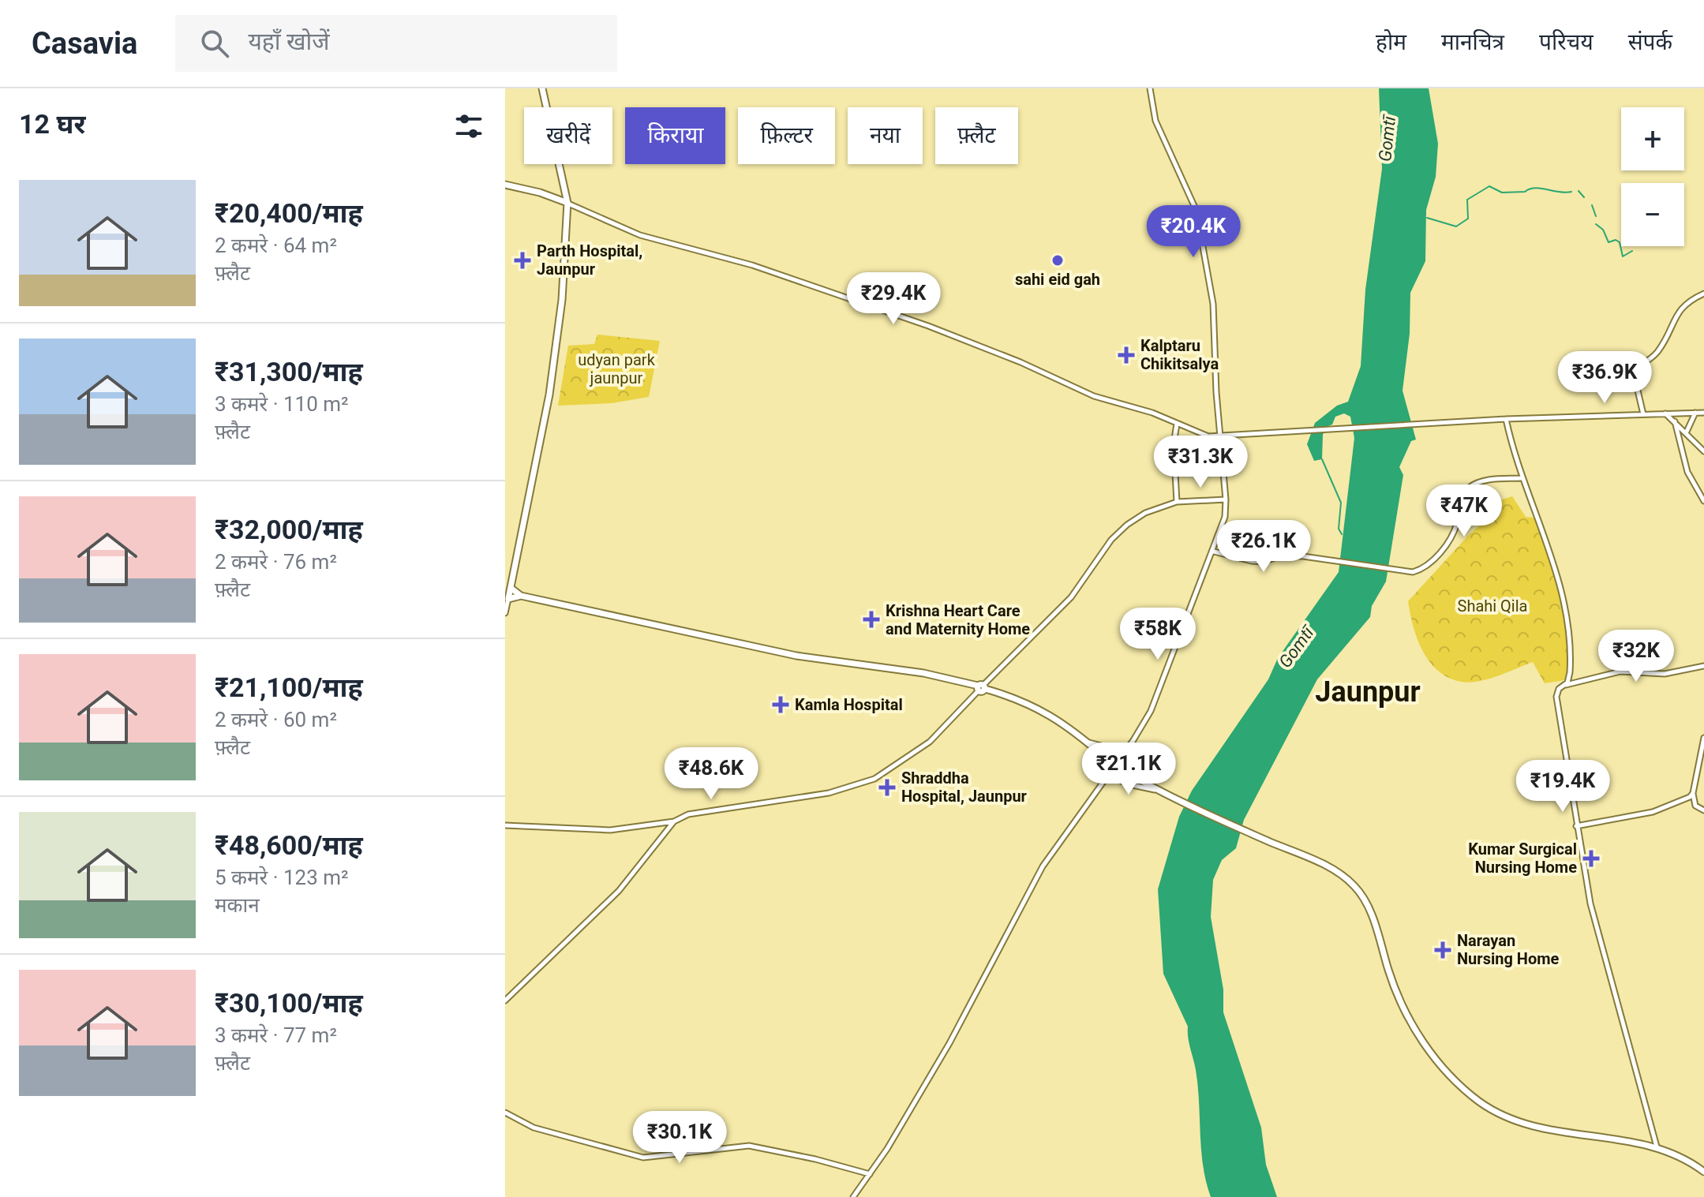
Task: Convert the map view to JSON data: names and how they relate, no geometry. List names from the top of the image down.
{
  "districts": ["Jaunpur"],
  "water": ["Gomtī"],
  "parks": ["udyan park jaunpur", "Shahi Qila"],
  "places": {
    "health": [
      "Parth Hospital, Jaunpur",
      "Kalptaru Chikitsalya",
      "Krishna Heart Care and Maternity Home",
      "Kamla Hospital",
      "Shraddha Hospital, Jaunpur",
      "Kumar Surgical Nursing Home",
      "Narayan Nursing Home"
    ],
    "other": ["sahi eid gah"]
  },
  "page": {
    "header": "Casavia",
    "search": "यहाँ खोजें",
    "nav": [
      "होम",
      "मानचित्र",
      "परिचय",
      "संपर्क"
    ],
    "heading": "12 घर",
    "map_buttons": ["+", "−"],
    "chip": [
      "खरीदें",
      "किराया",
      "फ़िल्टर",
      "नया",
      "फ़्लैट"
    ],
    "list": [
      {
        "name": "₹20,400/माह",
        "note": "2 कमरे · 64 m² · फ़्लैट"
      },
      {
        "name": "₹31,300/माह",
        "note": "3 कमरे · 110 m² · फ़्लैट"
      },
      {
        "name": "₹32,000/माह",
        "note": "2 कमरे · 76 m² · फ़्लैट"
      },
      {
        "name": "₹21,100/माह",
        "note": "2 कमरे · 60 m² · फ़्लैट"
      },
      {
        "name": "₹48,600/माह",
        "note": "5 कमरे · 123 m² · मकान"
      },
      {
        "name": "₹30,100/माह",
        "note": "3 कमरे · 77 m² · फ़्लैट"
      }
    ],
    "price": [
      "₹20.4K",
      "₹29.4K",
      "₹36.9K",
      "₹31.3K",
      "₹47K",
      "₹26.1K",
      "₹58K",
      "₹32K",
      "₹21.1K",
      "₹48.6K",
      "₹19.4K",
      "₹30.1K"
    ]
  }
}
